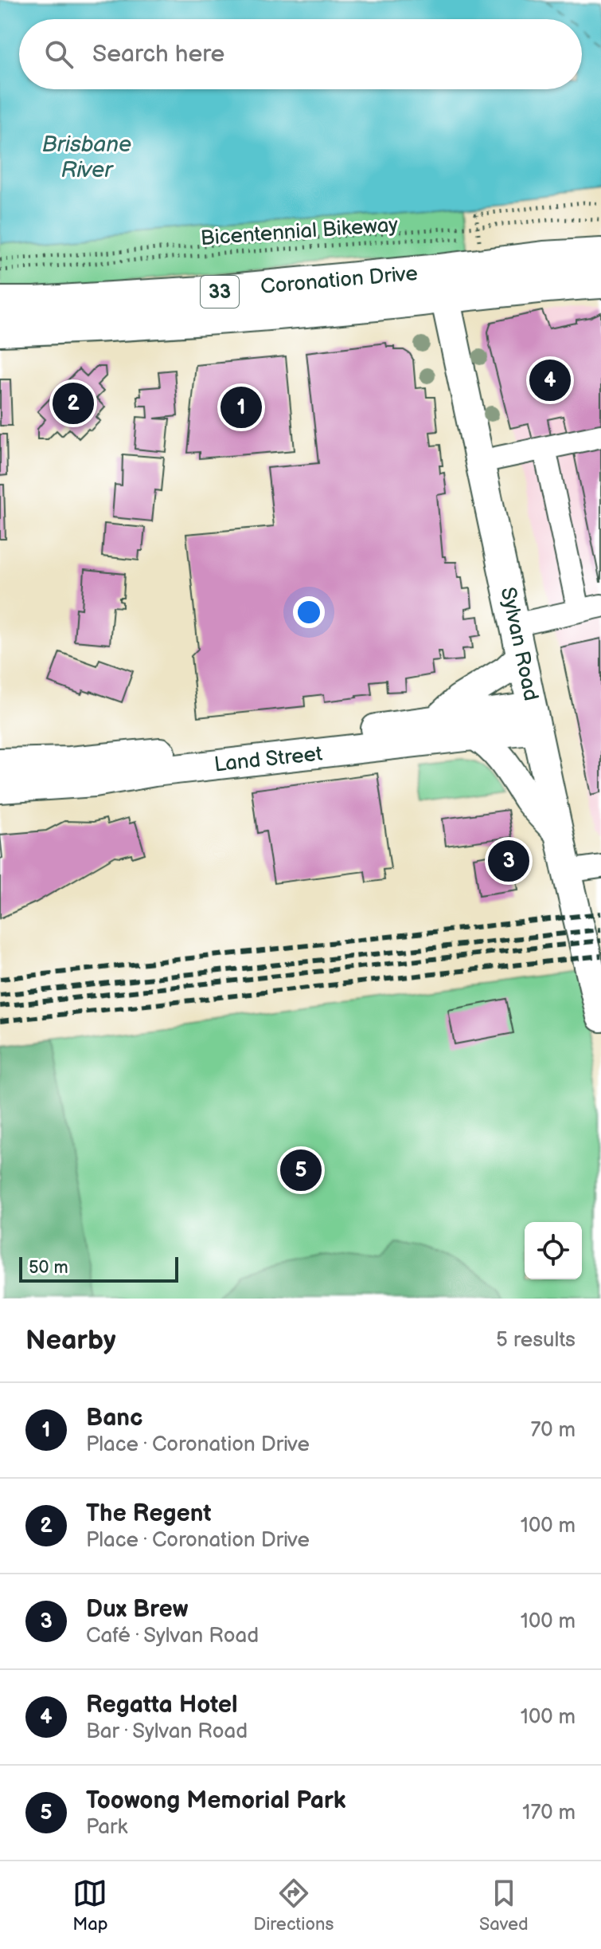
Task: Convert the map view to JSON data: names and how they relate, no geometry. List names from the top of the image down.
{
  "streets": {
    "highway": ["Coronation Drive", "33"],
    "main road": ["Sylvan Road", "Land Street"],
    "path": ["Bicentennial Bikeway"]
  },
  "crossings": [
    ["Coronation Drive", "Sylvan Road"],
    ["Sylvan Road", "Land Street"]
  ],
  "water": ["Brisbane River"],
  "scale_bar": "50 m",
  "page": {
    "search": "Search here",
    "pins": [
      "4",
      "2",
      "1",
      "3",
      "5"
    ],
    "scale": "50 m",
    "heading": ["Nearby", "5 results"],
    "list": [
      {
        "mark": "1",
        "name": "Banc",
        "note": "Place · Coronation Drive",
        "value": "70 m"
      },
      {
        "mark": "2",
        "name": "The Regent",
        "note": "Place · Coronation Drive",
        "value": "100 m"
      },
      {
        "mark": "3",
        "name": "Dux Brew",
        "note": "Café · Sylvan Road",
        "value": "100 m"
      },
      {
        "mark": "4",
        "name": "Regatta Hotel",
        "note": "Bar · Sylvan Road",
        "value": "100 m"
      },
      {
        "mark": "5",
        "name": "Toowong Memorial Park",
        "note": "Park",
        "value": "170 m"
      }
    ],
    "nav": ["Map", "Directions", "Saved"]
  }
}
